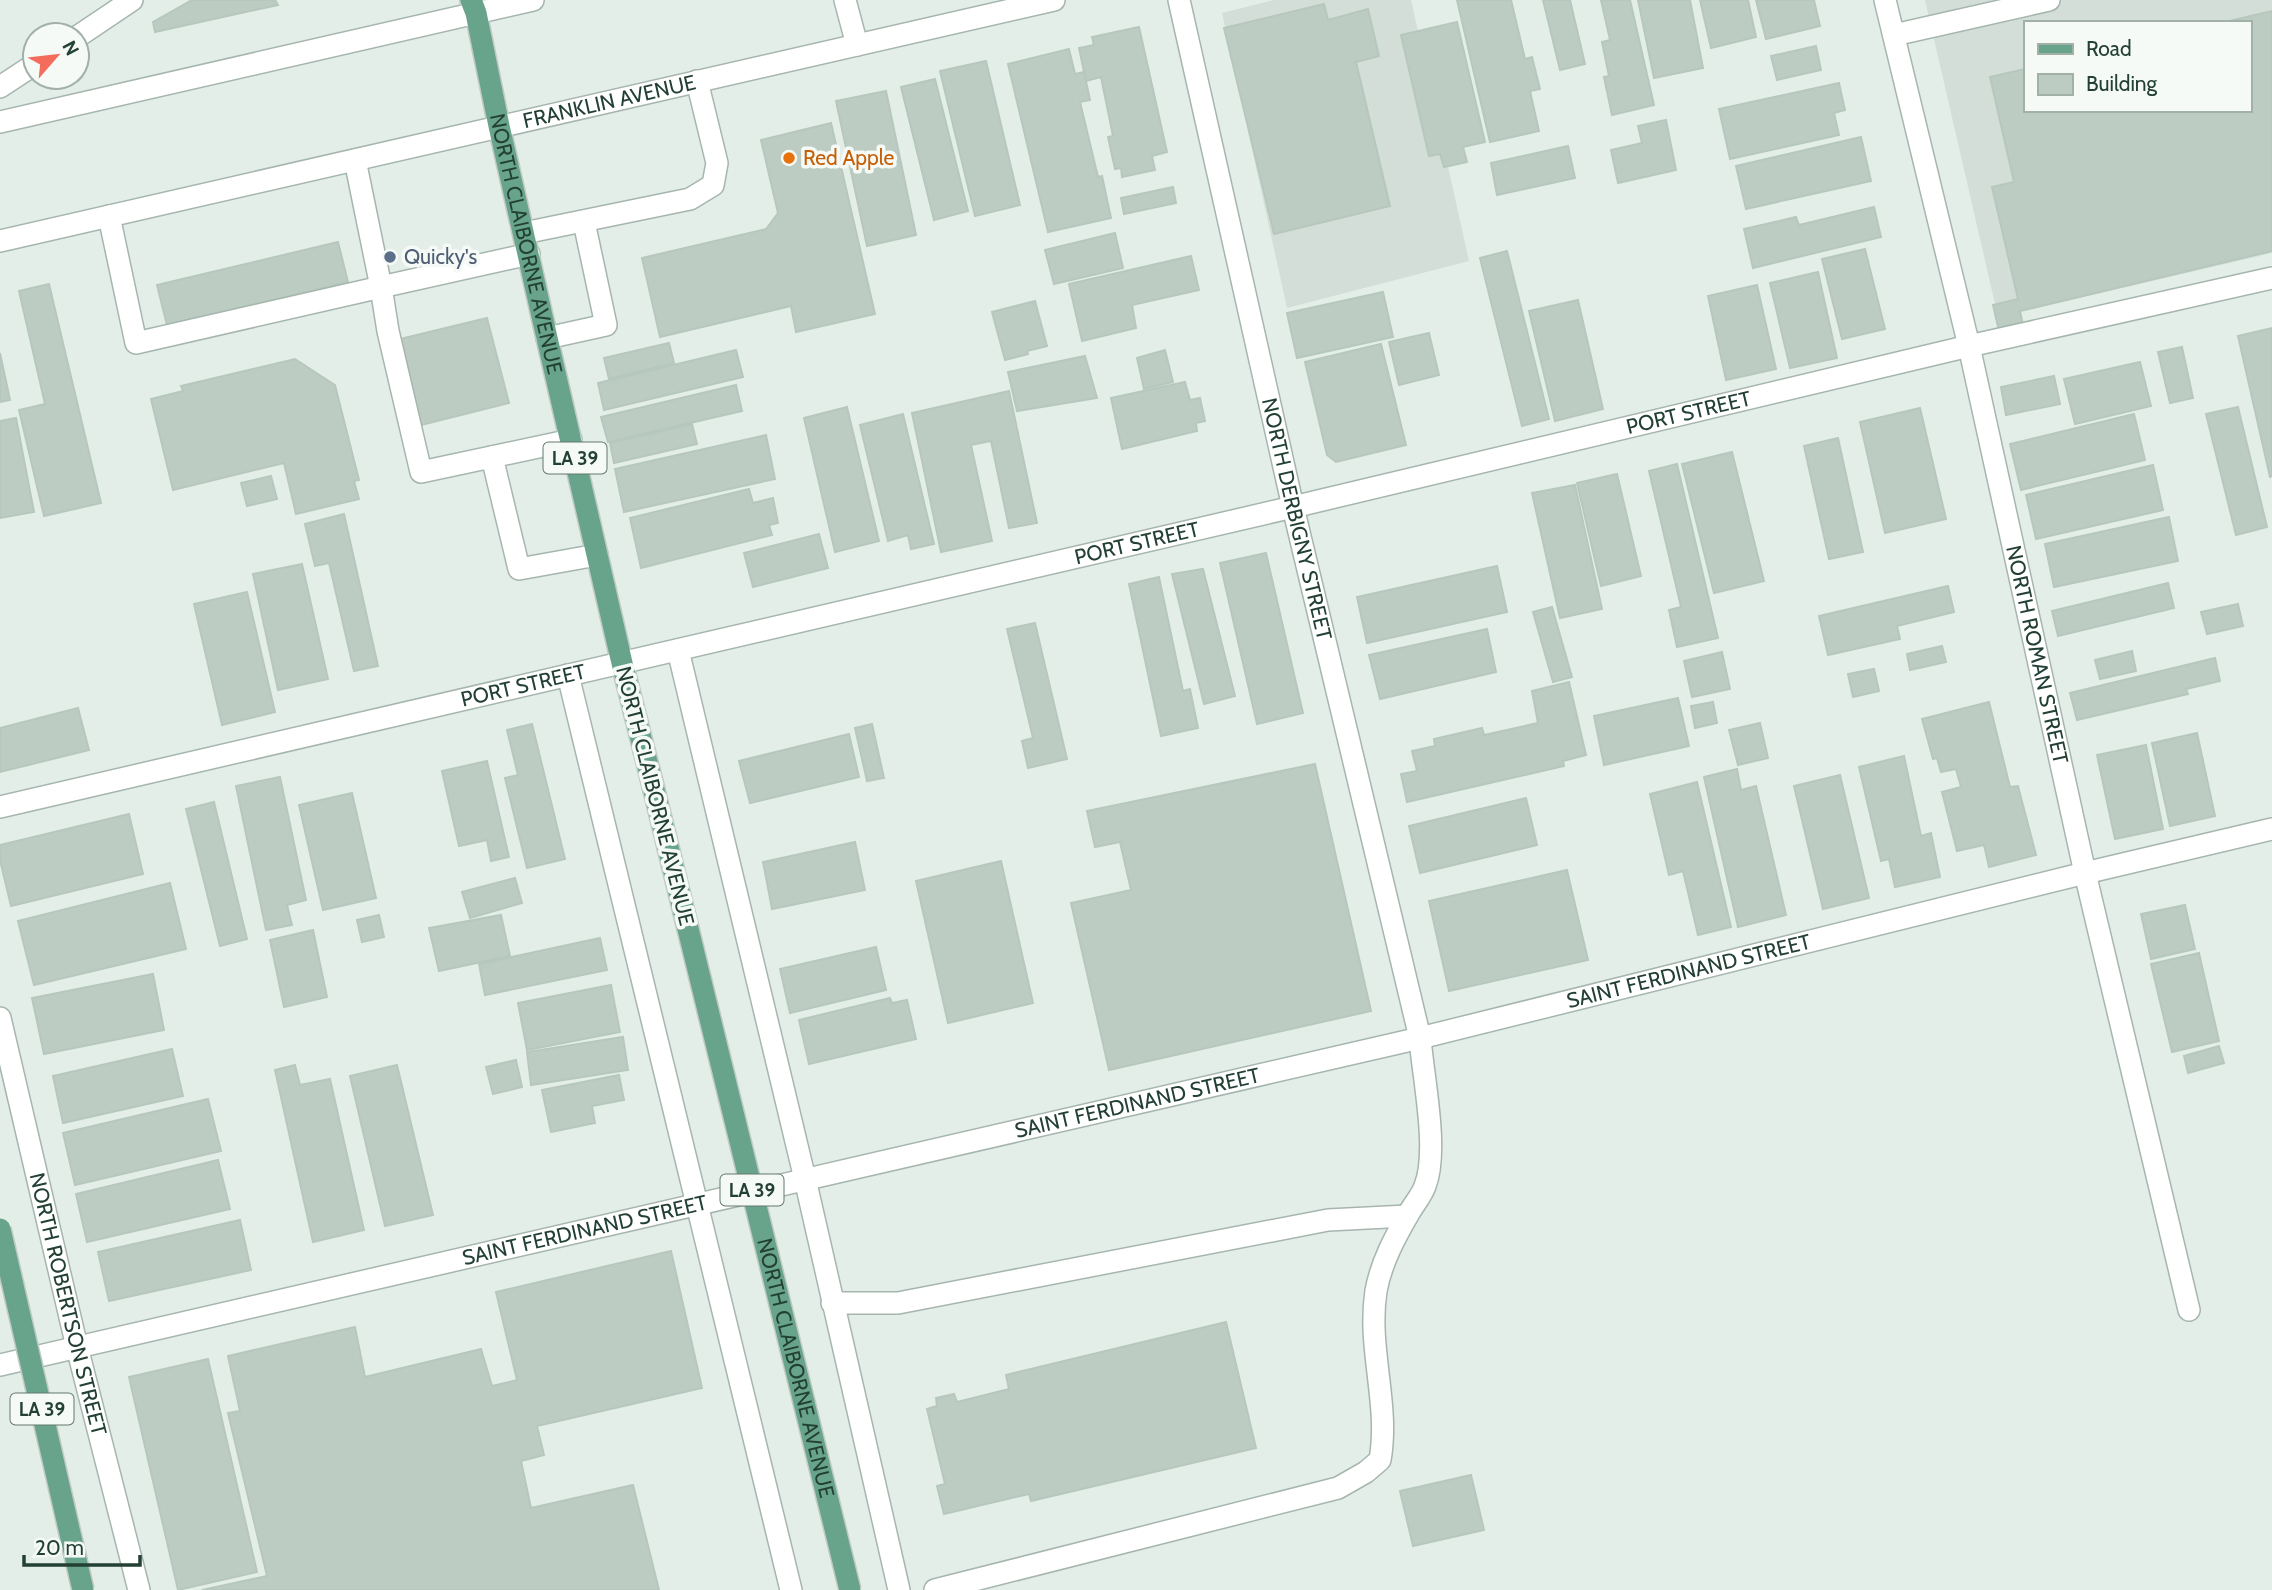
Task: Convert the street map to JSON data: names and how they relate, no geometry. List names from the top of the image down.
{
  "streets": {
    "main road": ["NORTH CLAIBORNE AVENUE", "LA 39"],
    "street": [
      "FRANKLIN AVENUE",
      "PORT STREET",
      "NORTH DERBIGNY STREET",
      "NORTH ROMAN STREET",
      "SAINT FERDINAND STREET",
      "NORTH ROBERTSON STREET"
    ]
  },
  "crossings": [
    ["FRANKLIN AVENUE", "NORTH CLAIBORNE AVENUE"],
    ["NORTH CLAIBORNE AVENUE", "PORT STREET"],
    ["PORT STREET", "NORTH DERBIGNY STREET"],
    ["PORT STREET", "NORTH ROMAN STREET"],
    ["NORTH DERBIGNY STREET", "SAINT FERDINAND STREET"],
    ["NORTH ROMAN STREET", "SAINT FERDINAND STREET"],
    ["SAINT FERDINAND STREET", "NORTH ROBERTSON STREET"]
  ],
  "places": ["Red Apple", "Quicky's"],
  "legend": ["Road", "Building"],
  "scale_bar": "20 m",
  "north": "top right"
}
